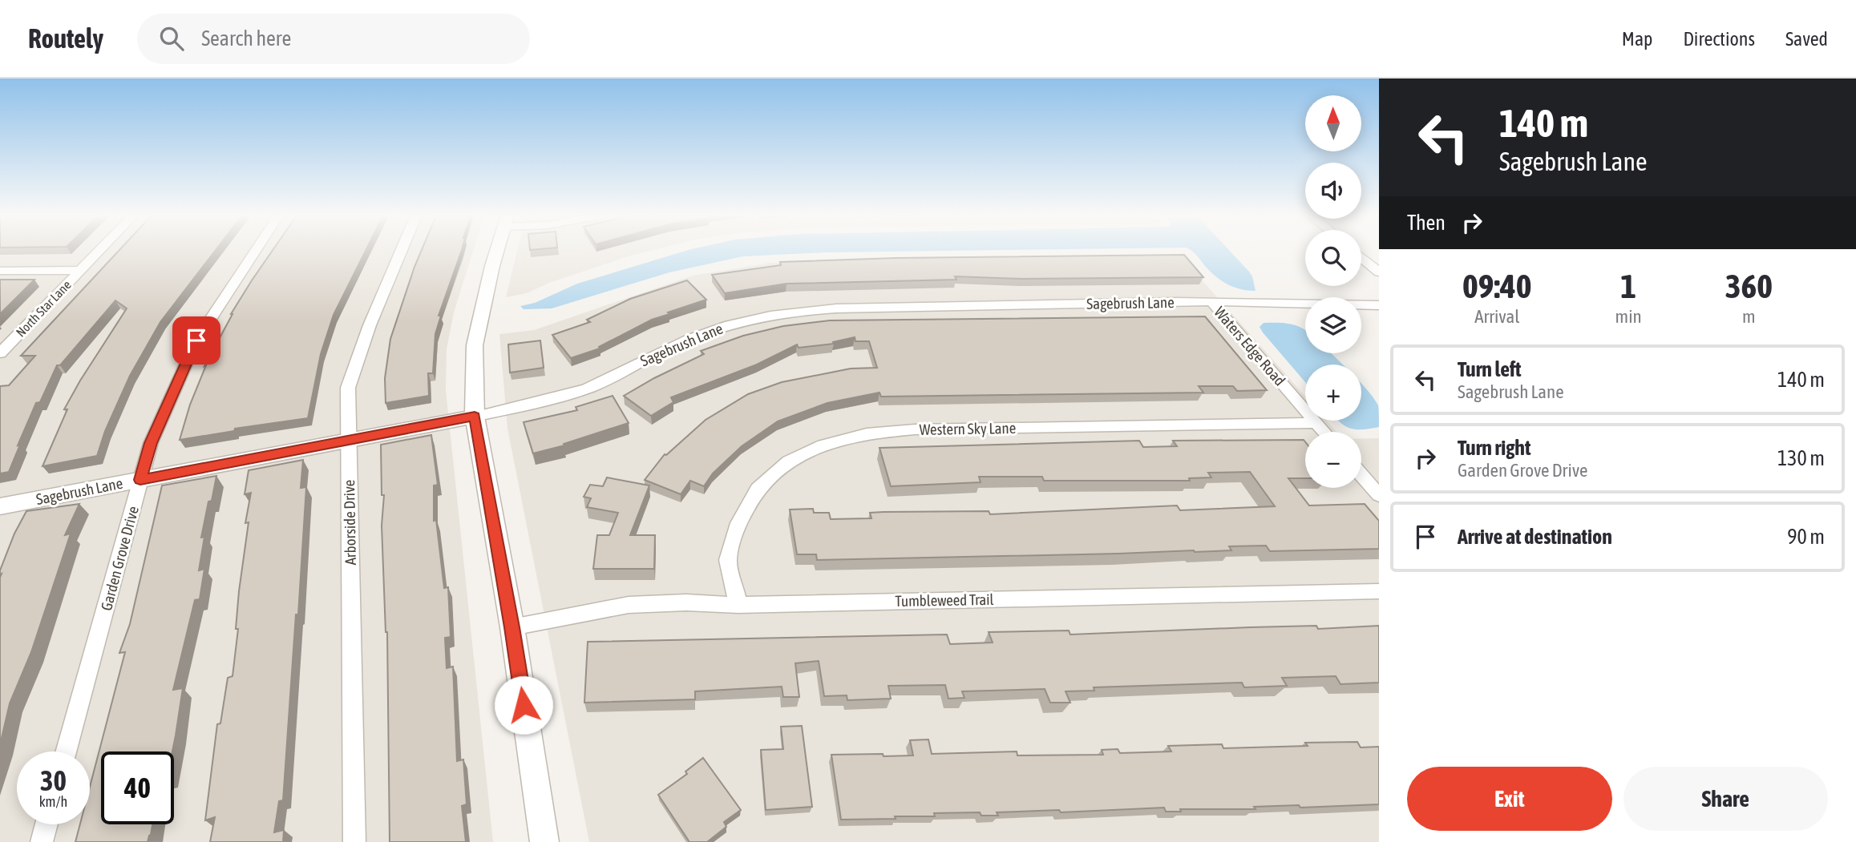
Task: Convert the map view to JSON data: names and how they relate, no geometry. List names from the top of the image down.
{
  "streets": {
    "street": [
      "Sagebrush Lane",
      "North Star Lane",
      "Waters Edge Road",
      "Western Sky Lane",
      "Arborside Drive",
      "Garden Grove Drive",
      "Tumbleweed Trail"
    ]
  },
  "crossings": [
    ["Sagebrush Lane", "Waters Edge Road"],
    ["Sagebrush Lane", "Arborside Drive"],
    ["Sagebrush Lane", "Garden Grove Drive"],
    ["Waters Edge Road", "Western Sky Lane"],
    ["Western Sky Lane", "Tumbleweed Trail"]
  ],
  "north": "top",
  "page": {
    "header": "Routely",
    "search": "Search here",
    "nav": ["Map", "Directions", "Saved"],
    "turn": ["140 m", "Sagebrush Lane"],
    "map_buttons": ["+", "−"],
    "then": "Then",
    "eta": [
      "09:40",
      "Arrival",
      "1",
      "min",
      "360",
      "m"
    ],
    "list": [
      {
        "name": "Turn left",
        "note": "Sagebrush Lane",
        "value": "140 m"
      },
      {
        "name": "Turn right",
        "note": "Garden Grove Drive",
        "value": "130 m"
      },
      {
        "name": "Arrive at destination",
        "value": "90 m"
      }
    ],
    "speed": "30 km/h",
    "limit": "40",
    "buttons": ["Exit", "Share"]
  }
}
